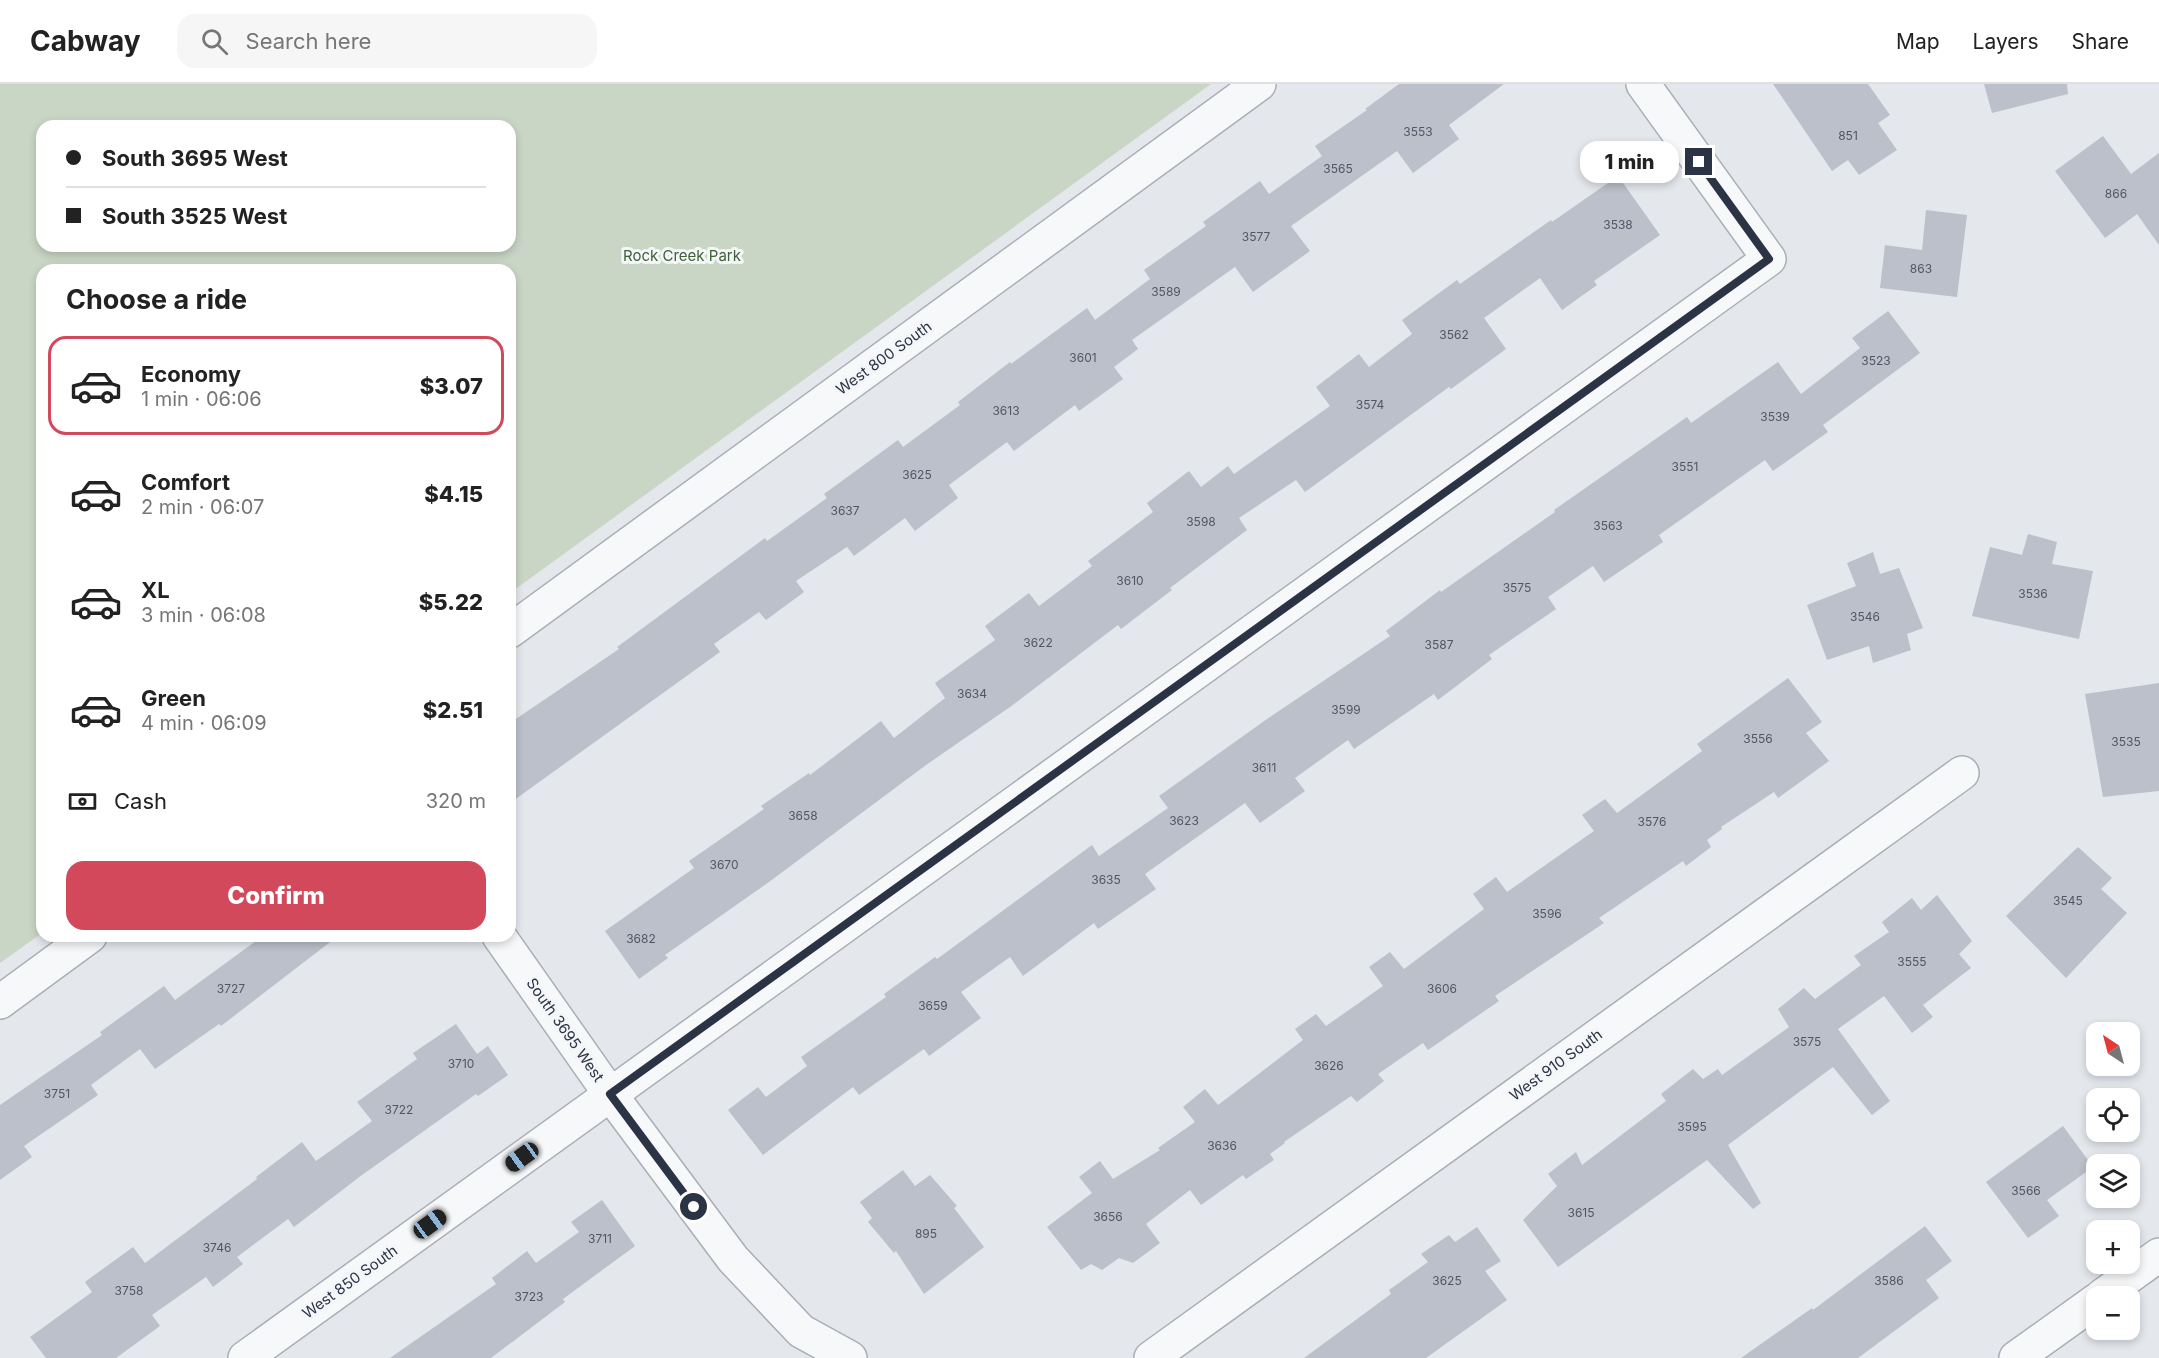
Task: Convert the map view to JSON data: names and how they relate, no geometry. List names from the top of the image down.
{
  "streets": {
    "street": [
      "West 800 South",
      "South 3695 West",
      "West 910 South",
      "West 850 South"
    ]
  },
  "crossings": [
    ["South 3695 West", "West 850 South"]
  ],
  "parks": ["Rock Creek Park"],
  "house_numbers": [
    "3553",
    "851",
    "3565",
    "866",
    "3538",
    "3577",
    "863",
    "3589",
    "3562",
    "3601",
    "3523",
    "3574",
    "3613",
    "3539",
    "3551",
    "3625",
    "3637",
    "3598",
    "3563",
    "3610",
    "3575",
    "3536",
    "3546",
    "3622",
    "3587",
    "3634",
    "3599",
    "3556",
    "3535",
    "3611",
    "3658",
    "3623",
    "3576",
    "3670",
    "3635",
    "3545",
    "3596",
    "3682",
    "3555",
    "3727",
    "3606",
    "3659",
    "3575",
    "3710",
    "3626",
    "3751",
    "3722",
    "3595",
    "3636",
    "3566",
    "3615",
    "3656",
    "895",
    "3711",
    "3746",
    "3625",
    "3586",
    "3758",
    "3723"
  ],
  "north": "top left",
  "page": {
    "header": "Cabway",
    "search": "Search here",
    "nav": ["Map", "Layers", "Share"],
    "banner": ["South 3695 West", "South 3525 West"],
    "bubble": "1 min",
    "heading": "Choose a ride",
    "list": [
      {
        "name": "Economy",
        "note": "1 min · 06:06",
        "value": "$3.07"
      },
      {
        "name": "Comfort",
        "note": "2 min · 06:07",
        "value": "$4.15"
      },
      {
        "name": "XL",
        "note": "3 min · 06:08",
        "value": "$5.22"
      },
      {
        "name": "Green",
        "note": "4 min · 06:09",
        "value": "$2.51"
      }
    ],
    "pay": ["Cash", "320 m"],
    "buttons": "Confirm",
    "map_buttons": ["+", "−"]
  }
}
